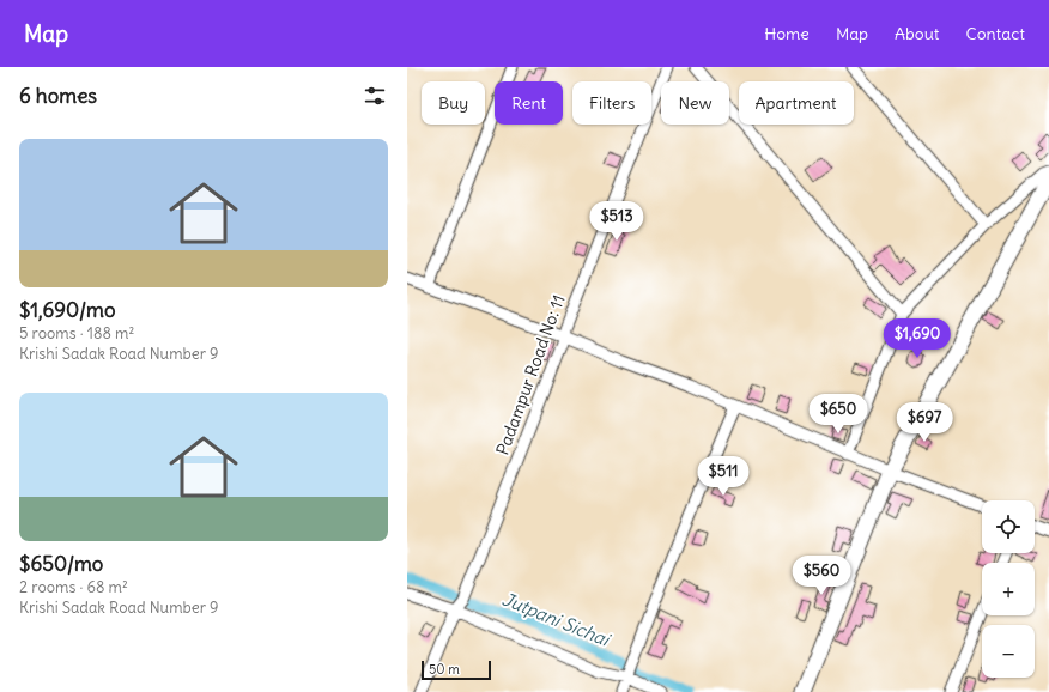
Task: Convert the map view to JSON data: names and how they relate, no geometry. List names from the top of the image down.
{
  "streets": {
    "street": ["Padampur Road No: 11"]
  },
  "water": ["Jutpani Sichai"],
  "scale_bar": "50 m",
  "page": {
    "header": "Map",
    "nav": [
      "Home",
      "Map",
      "About",
      "Contact"
    ],
    "heading": "6 homes",
    "chip": [
      "Buy",
      "Rent",
      "Filters",
      "New",
      "Apartment"
    ],
    "list": [
      {
        "name": "$1,690/mo",
        "note": "5 rooms · 188 m² · Krishi Sadak Road Number 9"
      },
      {
        "name": "$650/mo",
        "note": "2 rooms · 68 m² · Krishi Sadak Road Number 9"
      }
    ],
    "price": [
      "$513",
      "$1,690",
      "$650",
      "$697",
      "$511",
      "$560"
    ],
    "map_buttons": ["+", "−"],
    "scale": "50 m"
  }
}
